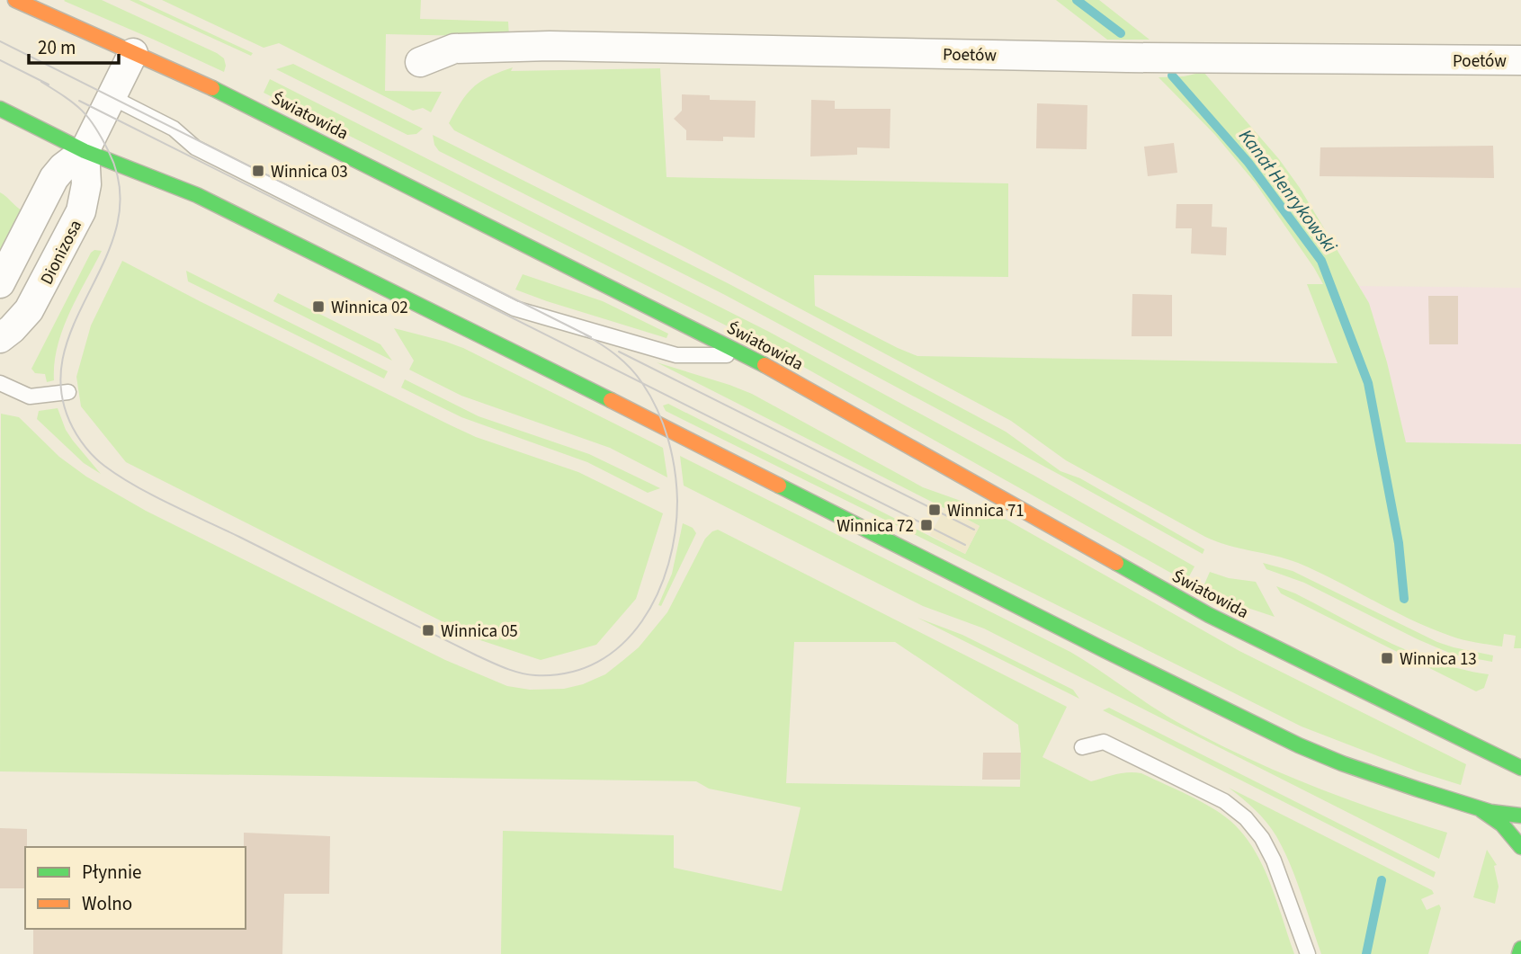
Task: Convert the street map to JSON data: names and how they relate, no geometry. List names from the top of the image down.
{
  "streets": {
    "street": ["Poetów", "Światowida", "Dionizosa"]
  },
  "crossings": [
    ["Światowida", "Dionizosa"]
  ],
  "water": ["Kanał Henrykowski"],
  "places": {
    "transit": [
      "Winnica 03",
      "Winnica 02",
      "Winnica 71",
      "Winnica 72",
      "Winnica 05",
      "Winnica 13"
    ]
  },
  "legend": ["Płynnie", "Wolno"],
  "scale_bar": "20 m"
}
